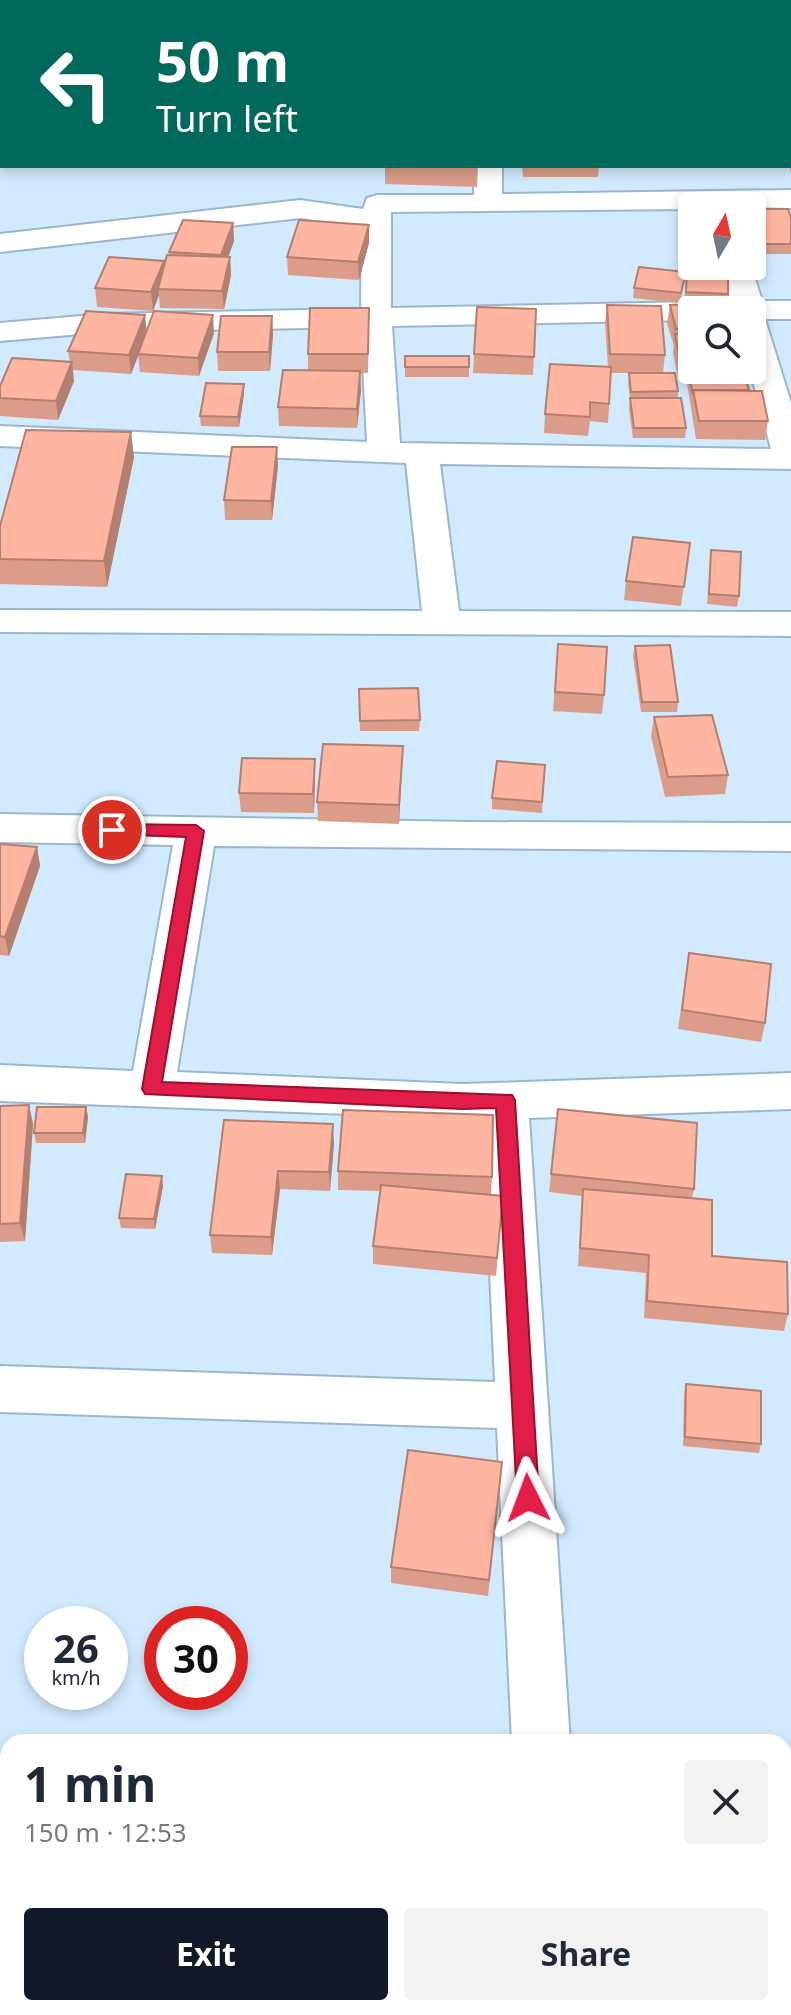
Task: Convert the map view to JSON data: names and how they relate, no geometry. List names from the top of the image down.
{
  "north": "top",
  "page": {
    "turn": ["50 m", "Turn left"],
    "speed": "26 km/h",
    "limit": "30",
    "heading": ["1 min", "150 m · 12:53"],
    "buttons": ["Exit", "Share"]
  }
}
